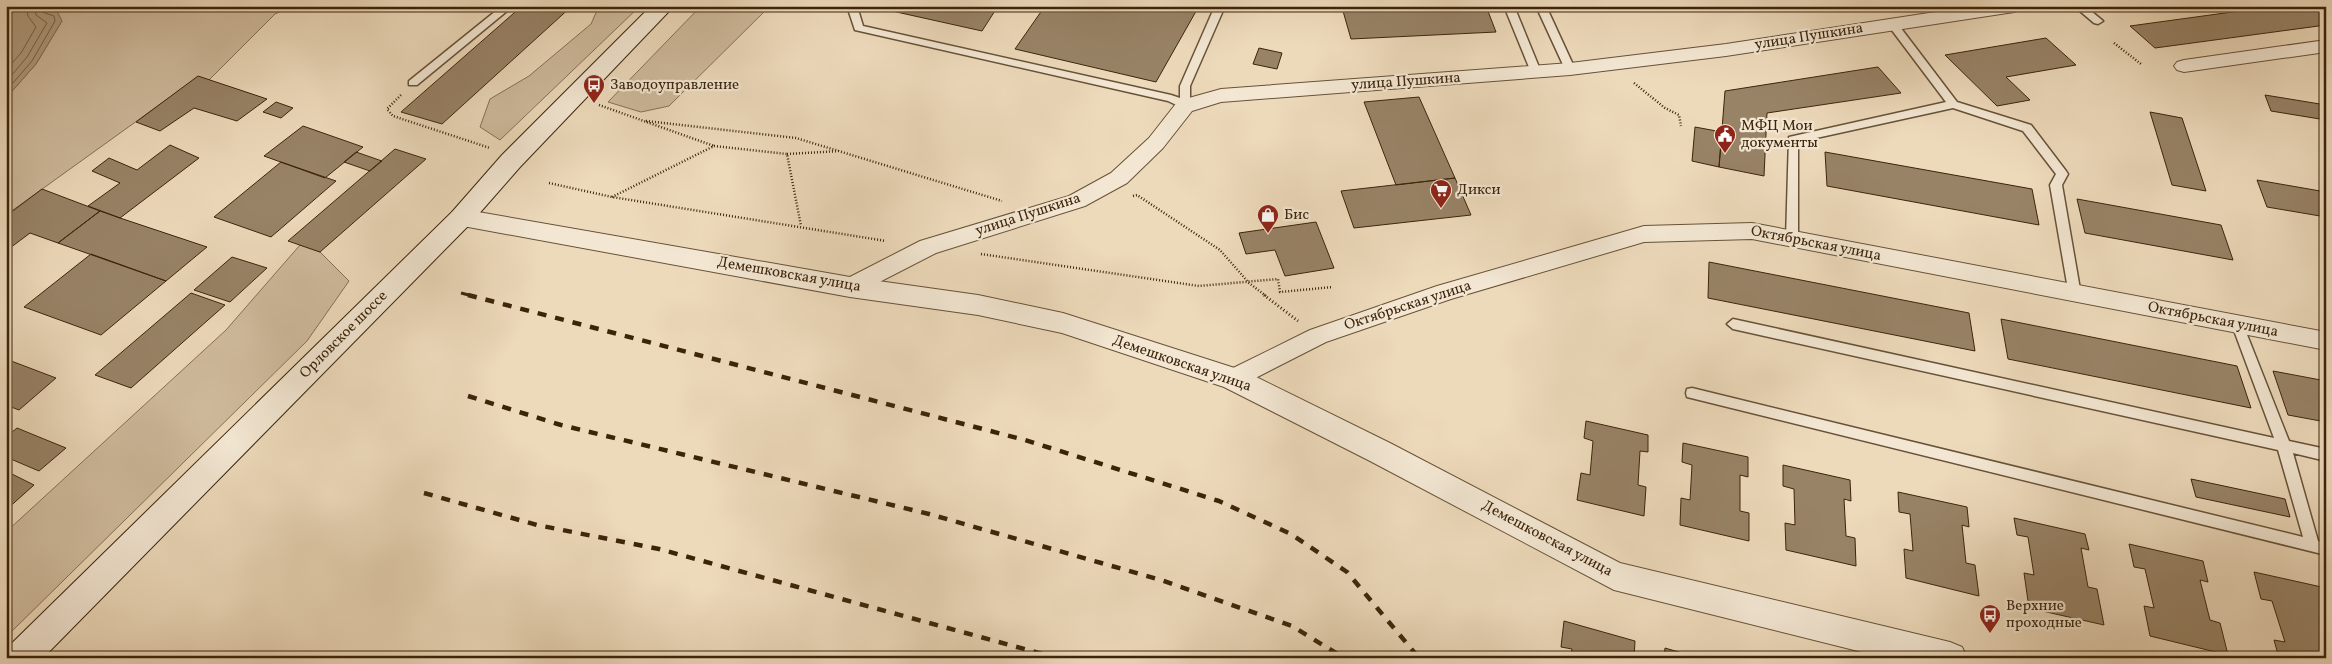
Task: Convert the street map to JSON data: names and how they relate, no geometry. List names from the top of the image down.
{
  "streets": {
    "street": [
      "улица Пушкина",
      "Октябрьская улица",
      "Демешковская улица",
      "Орловское шоссе"
    ]
  },
  "crossings": [
    ["улица Пушкина", "Демешковская улица"],
    ["Октябрьская улица", "Демешковская улица"],
    ["Демешковская улица", "Орловское шоссе"]
  ],
  "places": {
    "bus stop": ["Заводоуправление", "Верхние проходные"],
    "public building": ["МФЦ Мои документы"],
    "supermarket": ["Дикси"],
    "shop": ["Бис"]
  }
}
